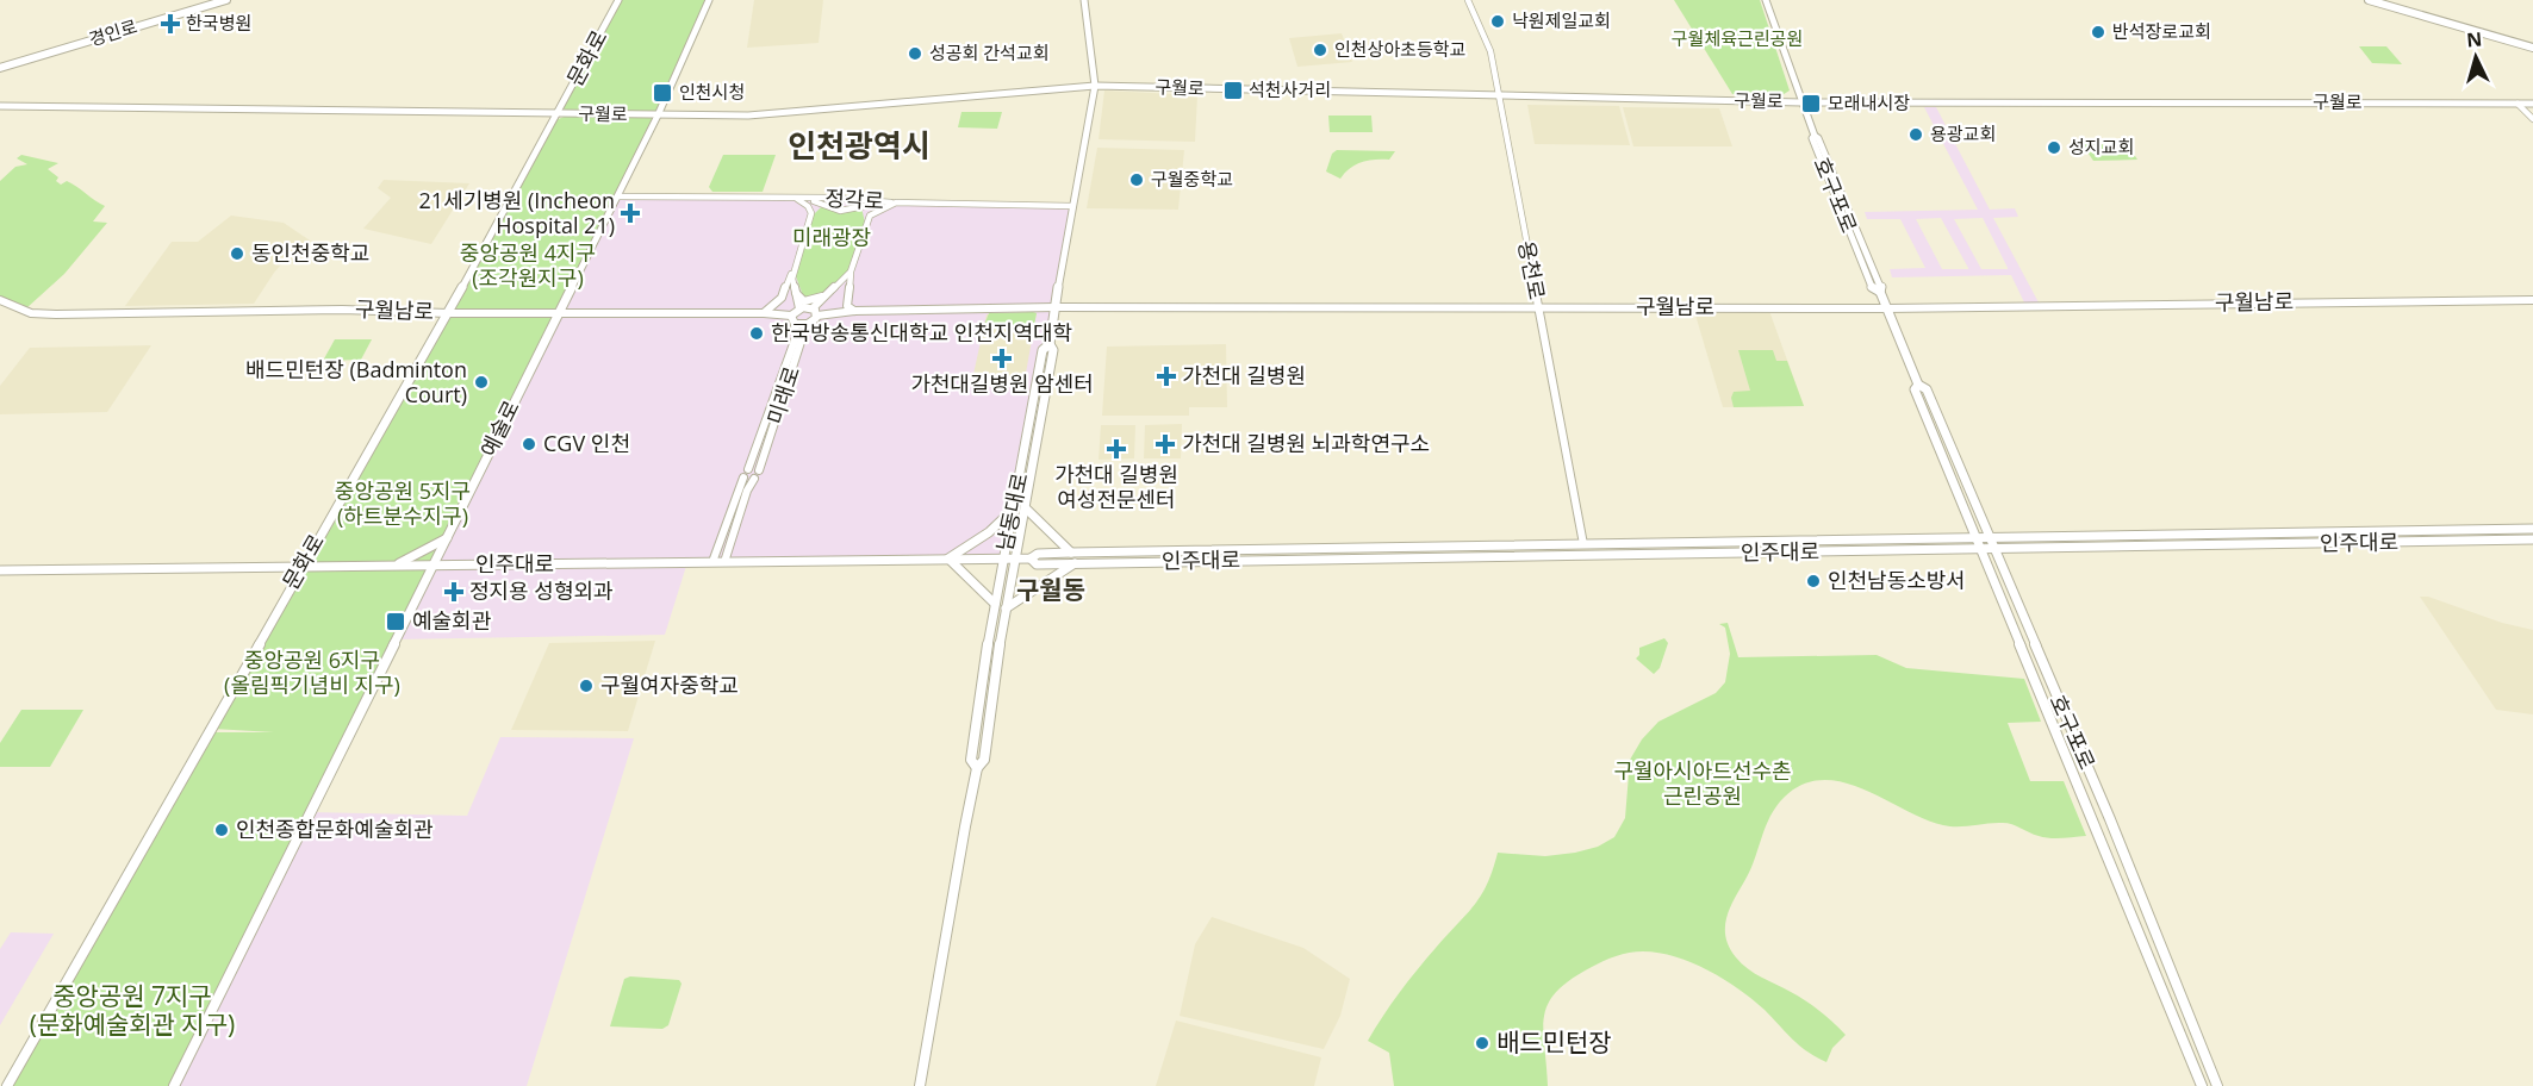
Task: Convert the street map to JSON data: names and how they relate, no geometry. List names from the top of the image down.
{
  "streets": {
    "main road": [
      "경인로",
      "문화로",
      "구월로",
      "호구포로",
      "예술로",
      "남동대로",
      "인주대로"
    ],
    "street": [
      "정각로",
      "용천로",
      "구월남로",
      "미래로"
    ]
  },
  "crossings": [
    ["문화로", "구월로"],
    ["문화로", "구월남로"],
    ["문화로", "인주대로"],
    ["구월로", "호구포로"],
    ["구월로", "용천로"],
    ["구월로", "예술로"],
    ["구월로", "남동대로"],
    ["호구포로", "구월남로"],
    ["호구포로", "인주대로"],
    ["정각로", "예술로"],
    ["용천로", "구월남로"],
    ["용천로", "인주대로"],
    ["구월남로", "예술로"],
    ["구월남로", "남동대로"],
    ["예술로", "인주대로"],
    ["남동대로", "인주대로"]
  ],
  "districts": ["인천광역시", "구월동"],
  "parks": [
    "구월체육근린공원",
    "미래광장",
    "중앙공원 4지구 (조각원지구)",
    "중앙공원 5지구 (하트분수지구)",
    "중앙공원 6지구 (올림픽기념비 지구)",
    "구월아시아드선수촌 근린공원",
    "중앙공원 7지구 (문화예술회관 지구)"
  ],
  "places": {
    "other": [
      "낙원제일교회",
      "반석장로교회",
      "인천상아초등학교",
      "성공회 간석교회",
      "용광교회",
      "성지교회",
      "구월중학교",
      "동인천중학교",
      "한국방송통신대학교 인천지역대학",
      "배드민턴장 (Badminton Court)",
      "CGV 인천",
      "인천남동소방서",
      "구월여자중학교",
      "인천종합문화예술회관",
      "배드민턴장"
    ],
    "health": [
      "한국병원",
      "21세기병원 (Incheon Hospital 21)",
      "가천대길병원 암센터",
      "가천대 길병원",
      "가천대 길병원 뇌과학연구소",
      "가천대 길병원 여성전문센터",
      "정지용 성형외과"
    ],
    "transit": [
      "석천사거리",
      "인천시청",
      "모래내시장",
      "예술회관"
    ]
  },
  "north": "top"
}
